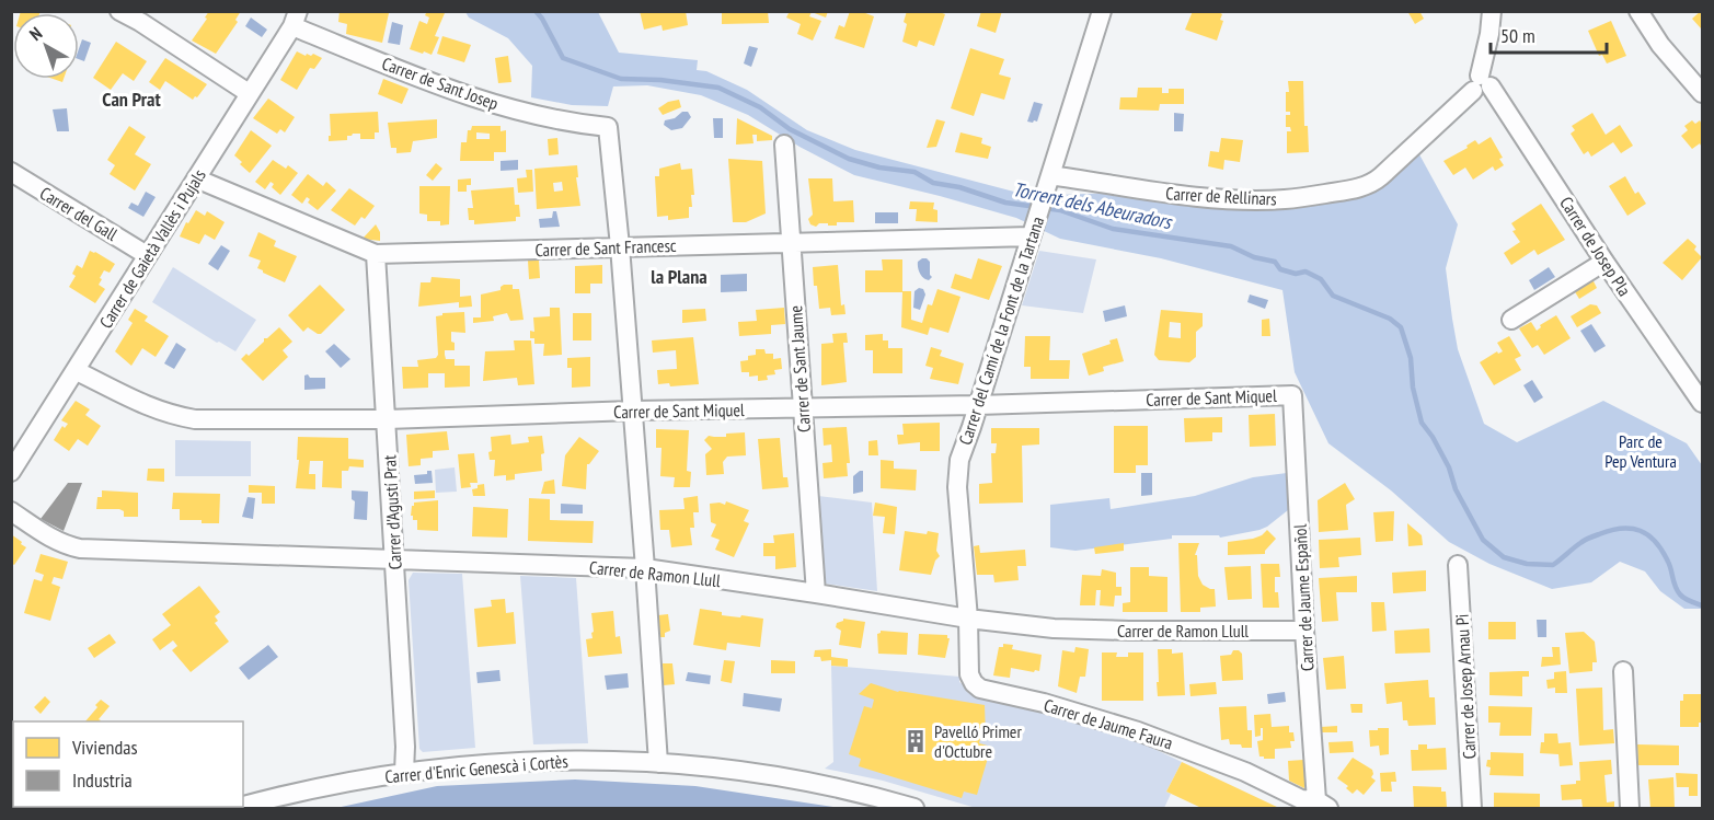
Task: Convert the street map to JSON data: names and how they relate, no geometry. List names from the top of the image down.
{
  "streets": {
    "street": [
      "Carrer de Sant Josep",
      "Carrer de Rellinars",
      "Carrer del Gall",
      "Carrer de Josep Pla",
      "Carrer de Sant Francesc",
      "Carrer de Gaietà Vallès i Pujals",
      "Carrer del Camí de la Font de la Tartana",
      "Carrer de Sant Jaume",
      "Carrer de Sant Miquel",
      "Carrer d'Agustí Prat",
      "Carrer de Ramon Llull",
      "Carrer de Jaume Español",
      "Carrer de Josep Arnau Pi",
      "Carrer de Jaume Faura",
      "Carrer d'Enric Genescà i Cortès"
    ]
  },
  "crossings": [
    ["Carrer de Sant Josep", "Carrer de Sant Francesc"],
    ["Carrer de Sant Josep", "Carrer de Gaietà Vallès i Pujals"],
    ["Carrer de Rellinars", "Carrer de Josep Pla"],
    ["Carrer de Rellinars", "Carrer del Camí de la Font de la Tartana"],
    ["Carrer del Gall", "Carrer de Gaietà Vallès i Pujals"],
    ["Carrer de Sant Francesc", "Carrer de Gaietà Vallès i Pujals"],
    ["Carrer de Sant Francesc", "Carrer del Camí de la Font de la Tartana"],
    ["Carrer de Sant Francesc", "Carrer de Sant Jaume"],
    ["Carrer de Sant Francesc", "Carrer d'Agustí Prat"],
    ["Carrer de Gaietà Vallès i Pujals", "Carrer de Sant Miquel"],
    ["Carrer del Camí de la Font de la Tartana", "Carrer de Sant Miquel"],
    ["Carrer del Camí de la Font de la Tartana", "Carrer de Ramon Llull"],
    ["Carrer del Camí de la Font de la Tartana", "Carrer de Jaume Faura"],
    ["Carrer de Sant Jaume", "Carrer de Sant Miquel"],
    ["Carrer de Sant Jaume", "Carrer de Ramon Llull"],
    ["Carrer de Sant Miquel", "Carrer d'Agustí Prat"],
    ["Carrer de Sant Miquel", "Carrer de Jaume Español"],
    ["Carrer d'Agustí Prat", "Carrer de Ramon Llull"],
    ["Carrer d'Agustí Prat", "Carrer d'Enric Genescà i Cortès"],
    ["Carrer de Ramon Llull", "Carrer de Jaume Español"],
    ["Carrer de Ramon Llull", "Carrer de Jaume Faura"],
    ["Carrer de Jaume Español", "Carrer de Jaume Faura"]
  ],
  "districts": ["Can Prat", "la Plana"],
  "water": ["Torrent dels Abeuradors"],
  "parks": ["Parc de Pep Ventura"],
  "places": {
    "building": ["Pavelló Primer d'Octubre"]
  },
  "legend": ["Viviendas", "Industria"],
  "scale_bar": "50 m",
  "north": "top left"
}
